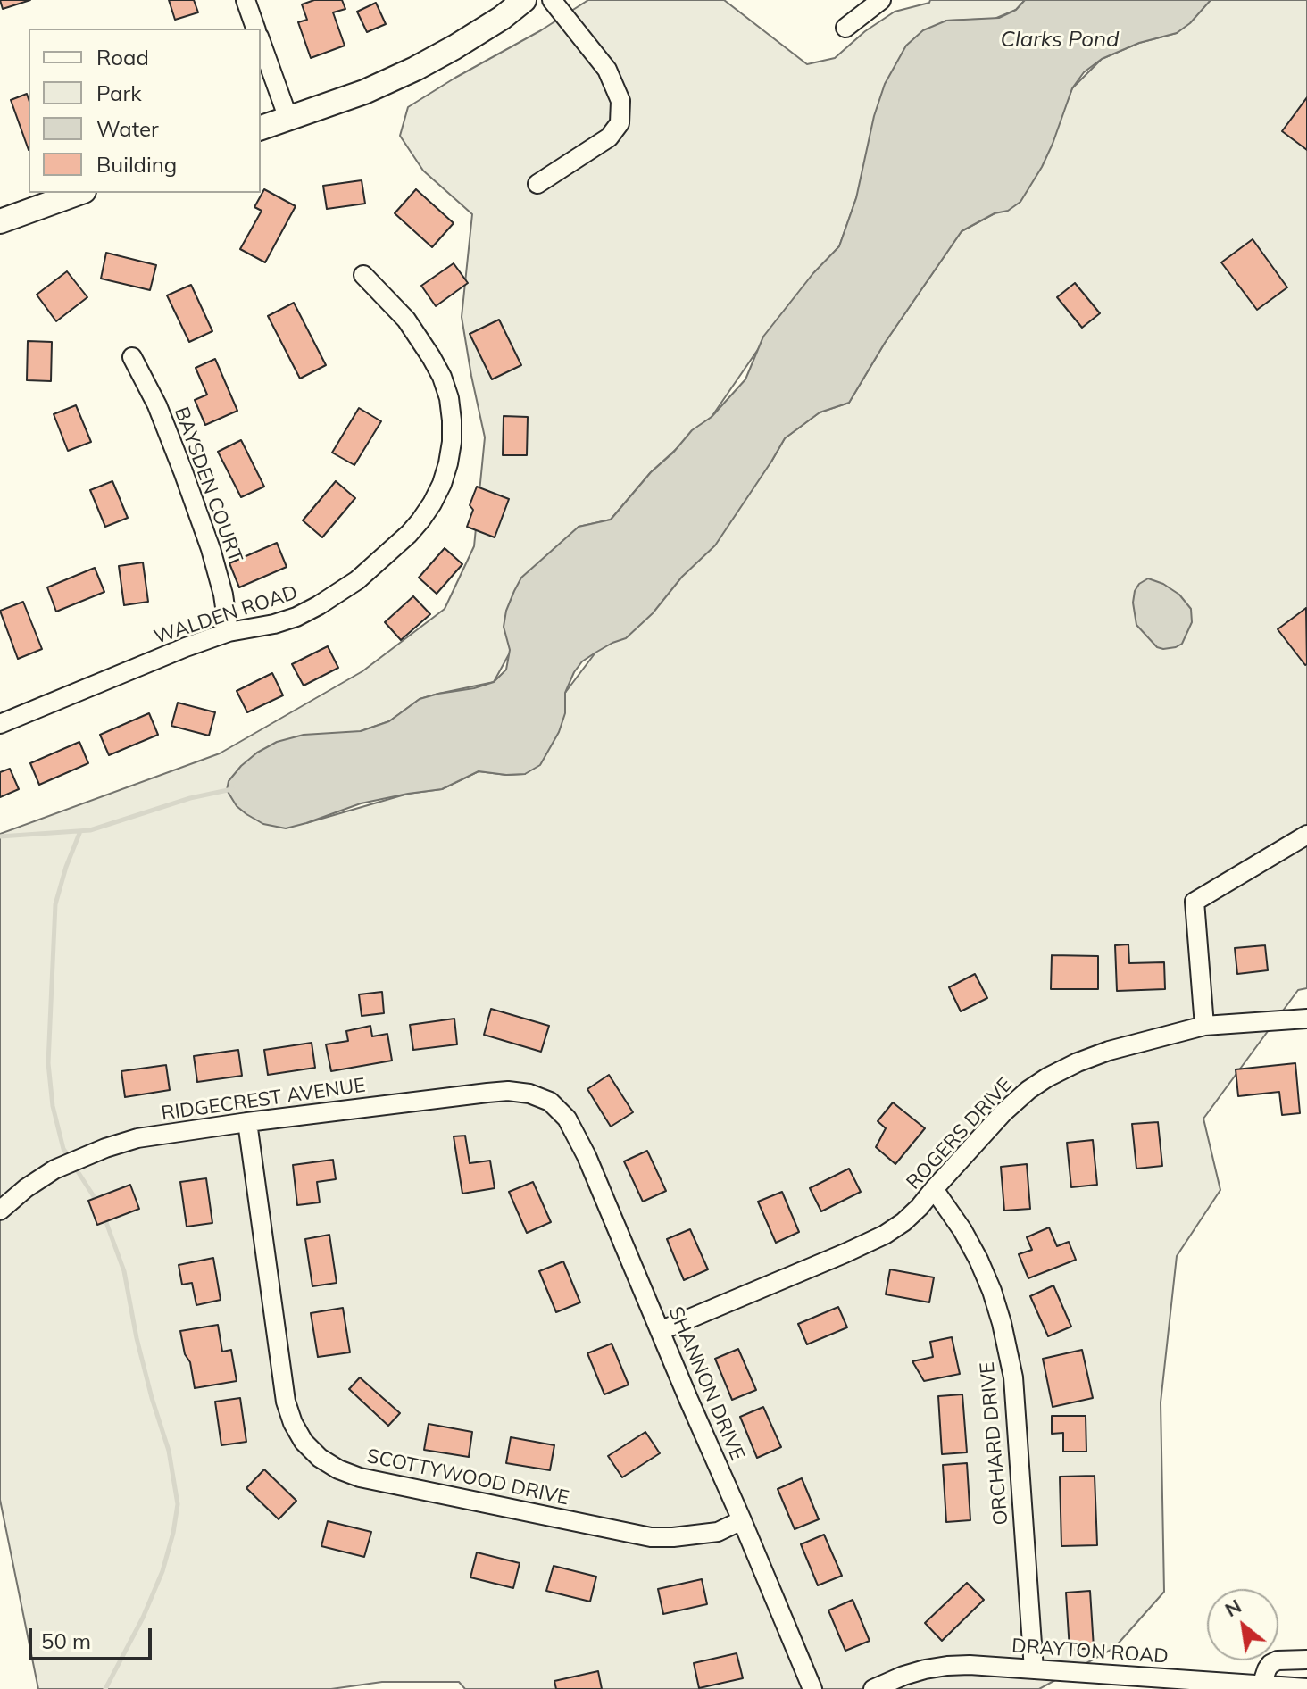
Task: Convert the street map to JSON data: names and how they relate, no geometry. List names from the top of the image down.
{
  "streets": {
    "street": [
      "BAYSDEN COURT",
      "WALDEN ROAD",
      "RIDGECREST AVENUE",
      "ROGERS DRIVE",
      "SHANNON DRIVE",
      "ORCHARD DRIVE",
      "SCOTTYWOOD DRIVE",
      "DRAYTON ROAD"
    ]
  },
  "crossings": [
    ["BAYSDEN COURT", "WALDEN ROAD"],
    ["RIDGECREST AVENUE", "SHANNON DRIVE"],
    ["RIDGECREST AVENUE", "SCOTTYWOOD DRIVE"],
    ["ROGERS DRIVE", "SHANNON DRIVE"],
    ["ROGERS DRIVE", "ORCHARD DRIVE"],
    ["SHANNON DRIVE", "SCOTTYWOOD DRIVE"],
    ["ORCHARD DRIVE", "DRAYTON ROAD"]
  ],
  "water": ["Clarks Pond"],
  "legend": [
    "Road",
    "Park",
    "Water",
    "Building"
  ],
  "scale_bar": "50 m",
  "north": "top left"
}
